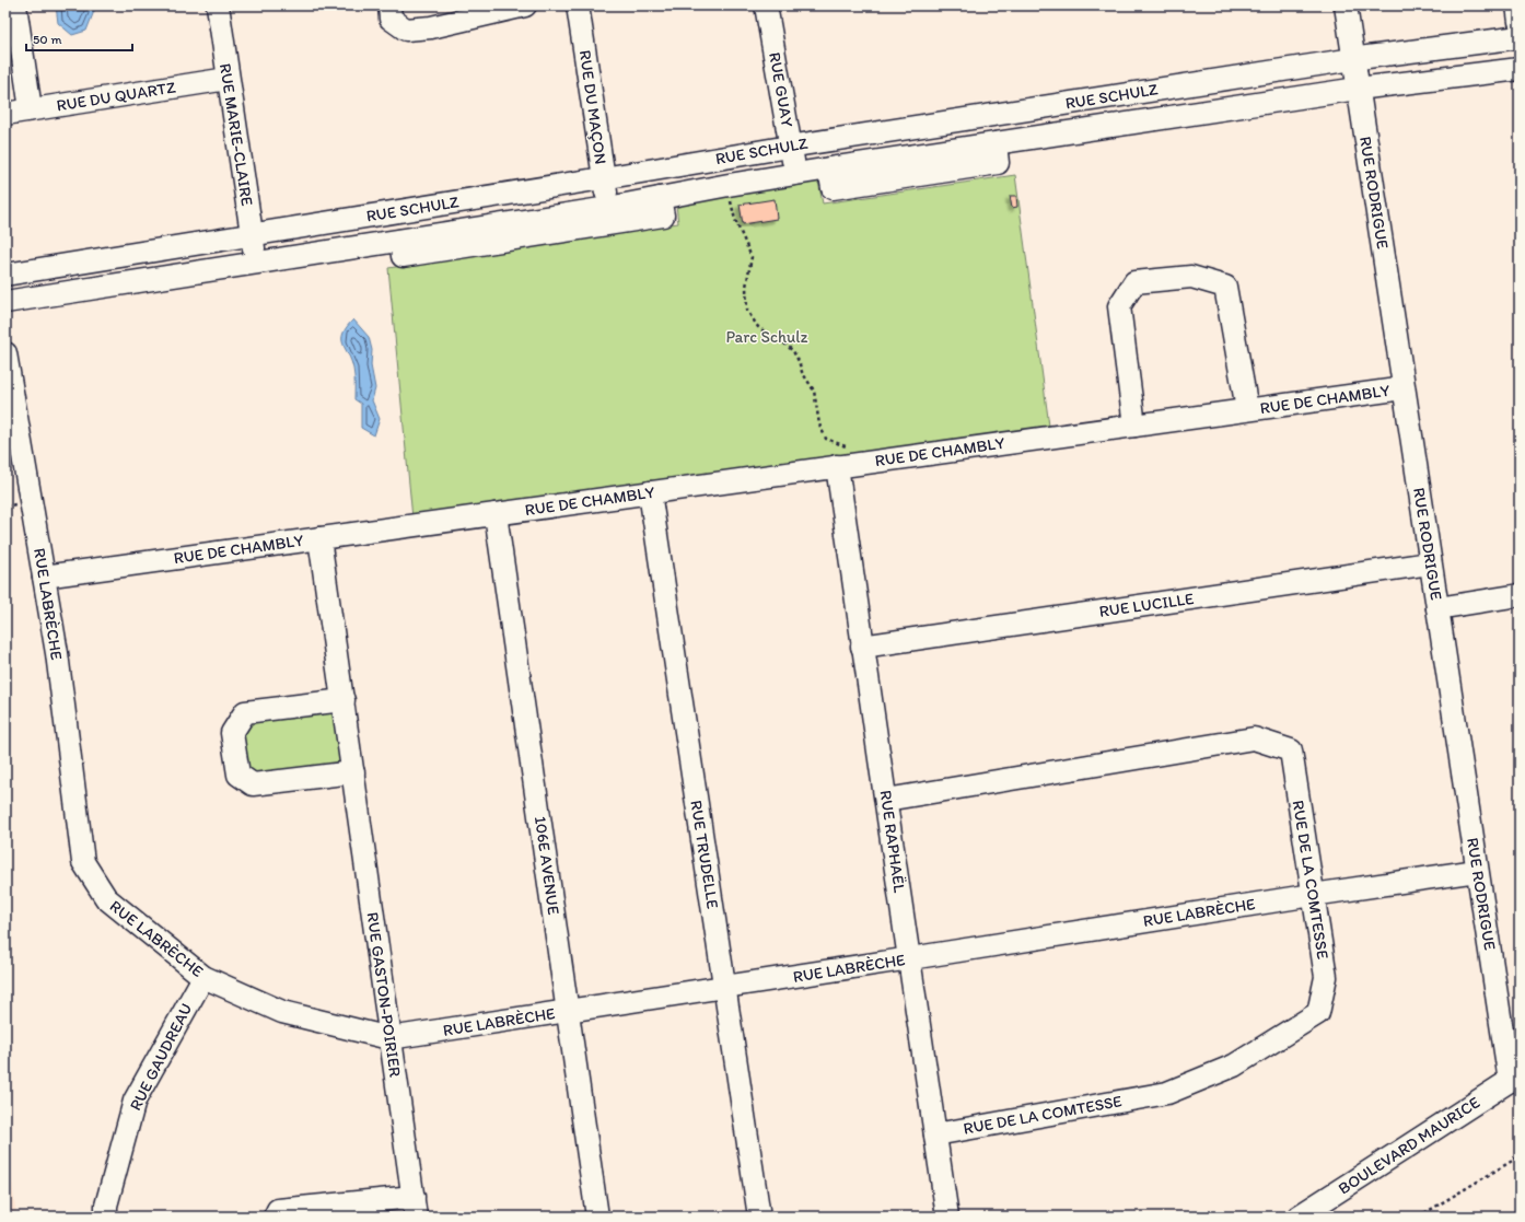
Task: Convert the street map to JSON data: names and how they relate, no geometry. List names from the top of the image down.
{
  "streets": {
    "street": [
      "RUE GUAY",
      "RUE DU QUARTZ",
      "RUE SCHULZ",
      "RUE DU MAÇON",
      "RUE MARIE-CLAIRE",
      "RUE RODRIGUE",
      "RUE DE CHAMBLY",
      "RUE LABRÈCHE",
      "RUE LUCILLE",
      "RUE RAPHAËL",
      "RUE TRUDELLE",
      "106E AVENUE",
      "RUE DE LA COMTESSE",
      "RUE GASTON-POIRIER",
      "RUE GAUDREAU",
      "BOULEVARD MAURICE"
    ]
  },
  "crossings": [
    ["RUE GUAY", "RUE SCHULZ"],
    ["RUE DU QUARTZ", "RUE MARIE-CLAIRE"],
    ["RUE SCHULZ", "RUE DU MAÇON"],
    ["RUE SCHULZ", "RUE MARIE-CLAIRE"],
    ["RUE SCHULZ", "RUE RODRIGUE"],
    ["RUE RODRIGUE", "RUE DE CHAMBLY"],
    ["RUE RODRIGUE", "RUE LABRÈCHE"],
    ["RUE RODRIGUE", "RUE LUCILLE"],
    ["RUE RODRIGUE", "BOULEVARD MAURICE"],
    ["RUE DE CHAMBLY", "RUE LABRÈCHE"],
    ["RUE DE CHAMBLY", "RUE RAPHAËL"],
    ["RUE DE CHAMBLY", "RUE TRUDELLE"],
    ["RUE DE CHAMBLY", "106E AVENUE"],
    ["RUE DE CHAMBLY", "RUE GASTON-POIRIER"],
    ["RUE LABRÈCHE", "RUE RAPHAËL"],
    ["RUE LABRÈCHE", "RUE TRUDELLE"],
    ["RUE LABRÈCHE", "106E AVENUE"],
    ["RUE LABRÈCHE", "RUE DE LA COMTESSE"],
    ["RUE LABRÈCHE", "RUE GASTON-POIRIER"],
    ["RUE LABRÈCHE", "RUE GAUDREAU"],
    ["RUE LUCILLE", "RUE RAPHAËL"],
    ["RUE RAPHAËL", "RUE DE LA COMTESSE"]
  ],
  "parks": ["Parc Schulz"],
  "scale_bar": "50 m"
}
